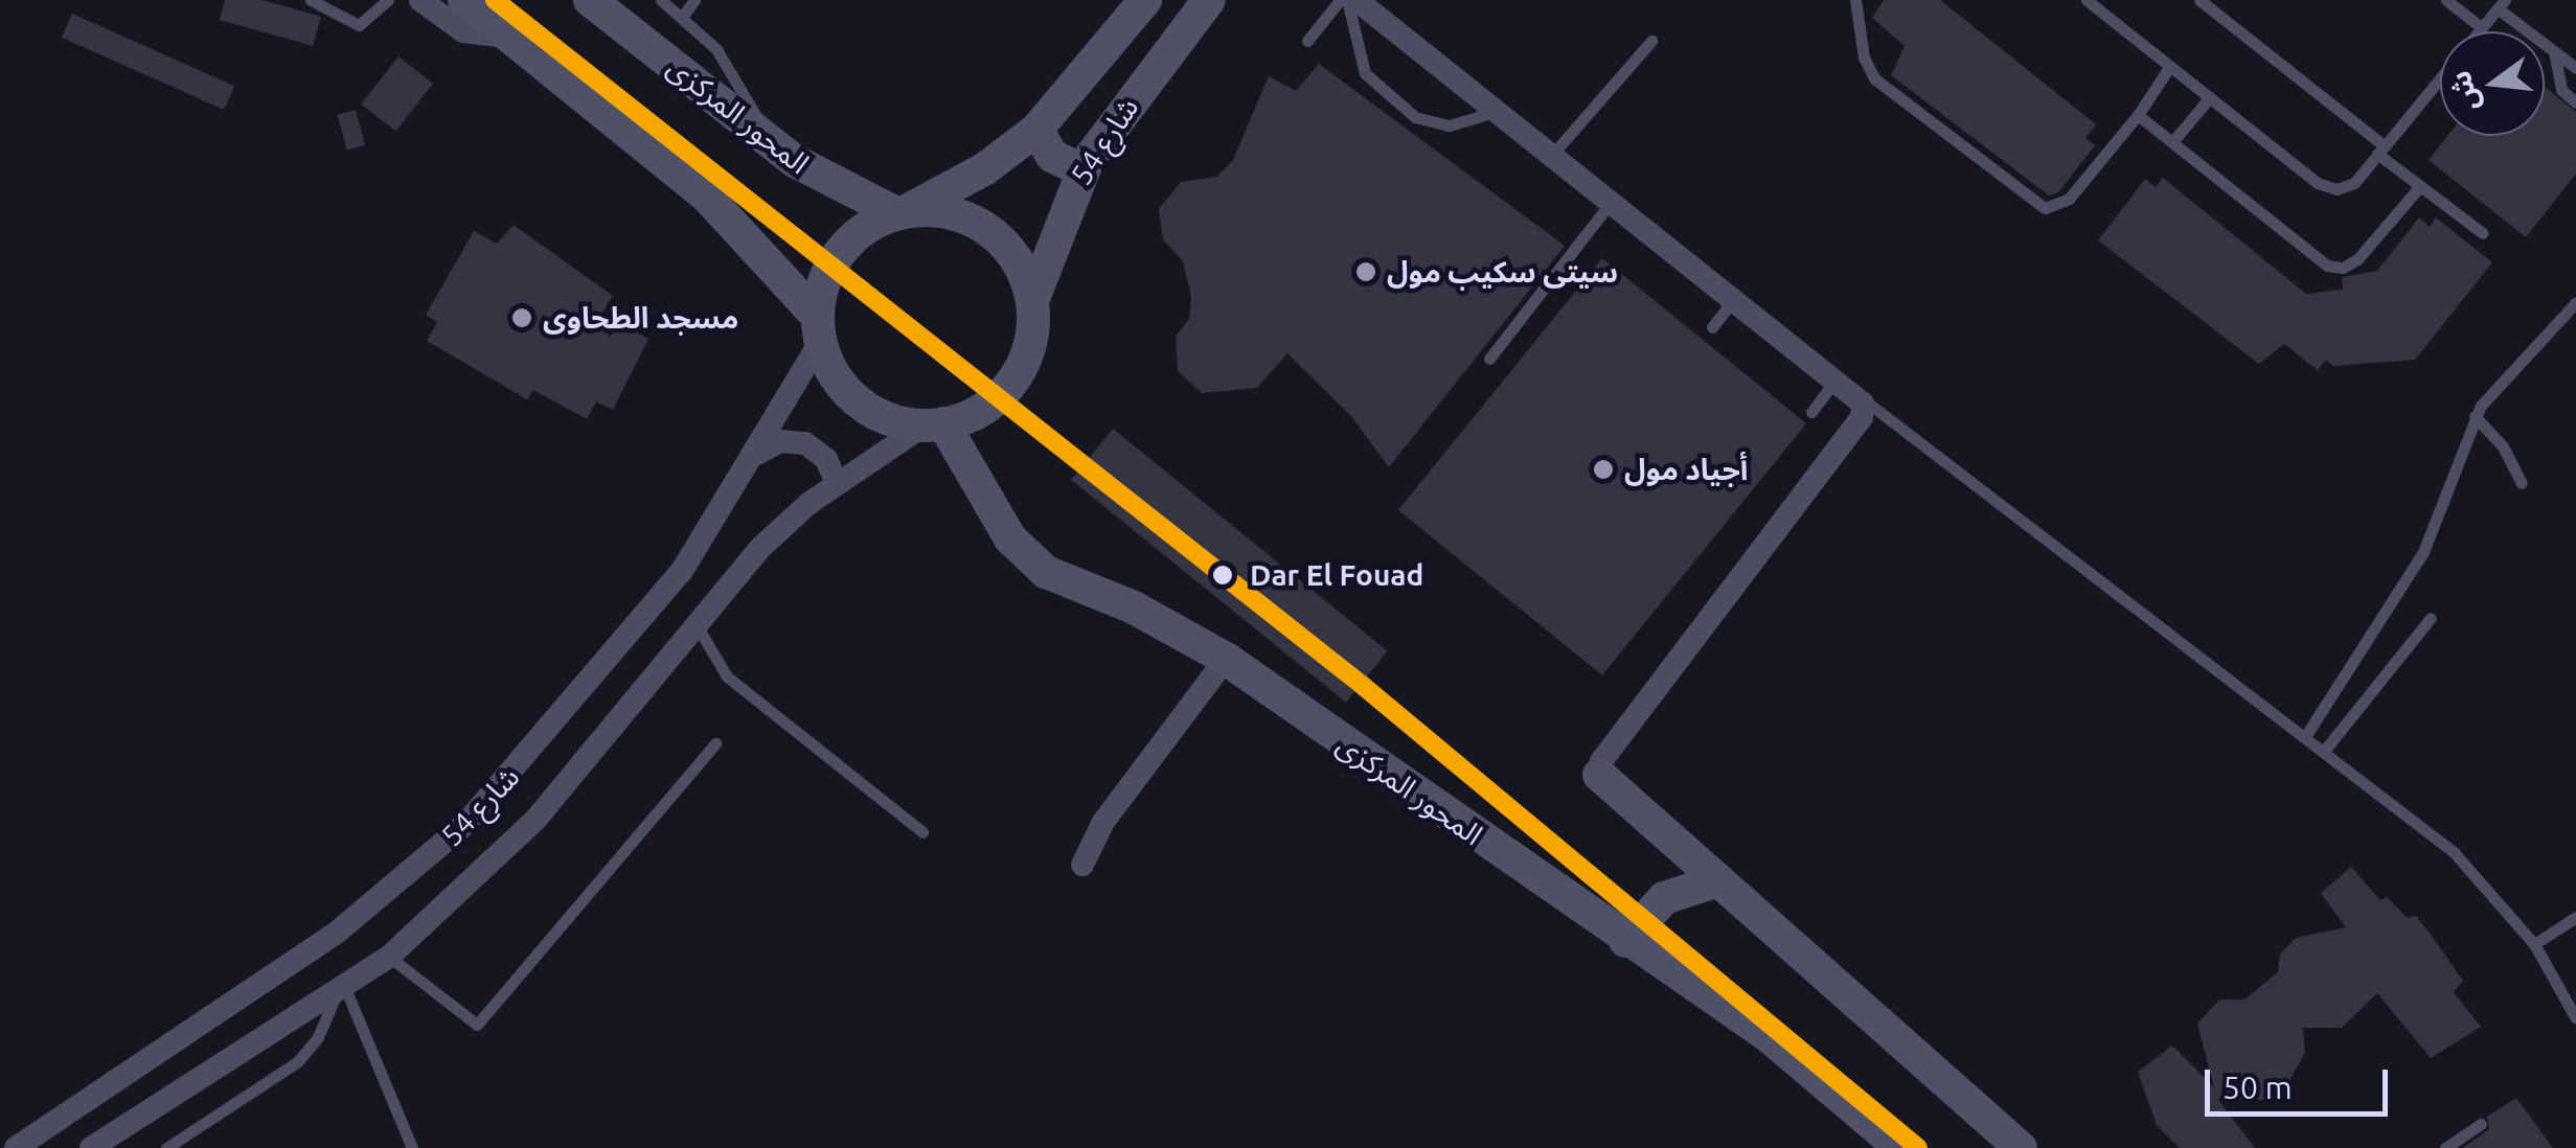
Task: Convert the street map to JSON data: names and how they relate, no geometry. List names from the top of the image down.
{
  "streets": {
    "main road": ["المحور المركزى", "شارع 54"]
  },
  "crossings": [
    ["المحور المركزى", "شارع 54"]
  ],
  "places": [
    "سيتى سكيب مول",
    "مسجد الطحاوى",
    "أجياد مول",
    "Dar El Fouad"
  ],
  "scale_bar": "50 m",
  "north": "left"
}
